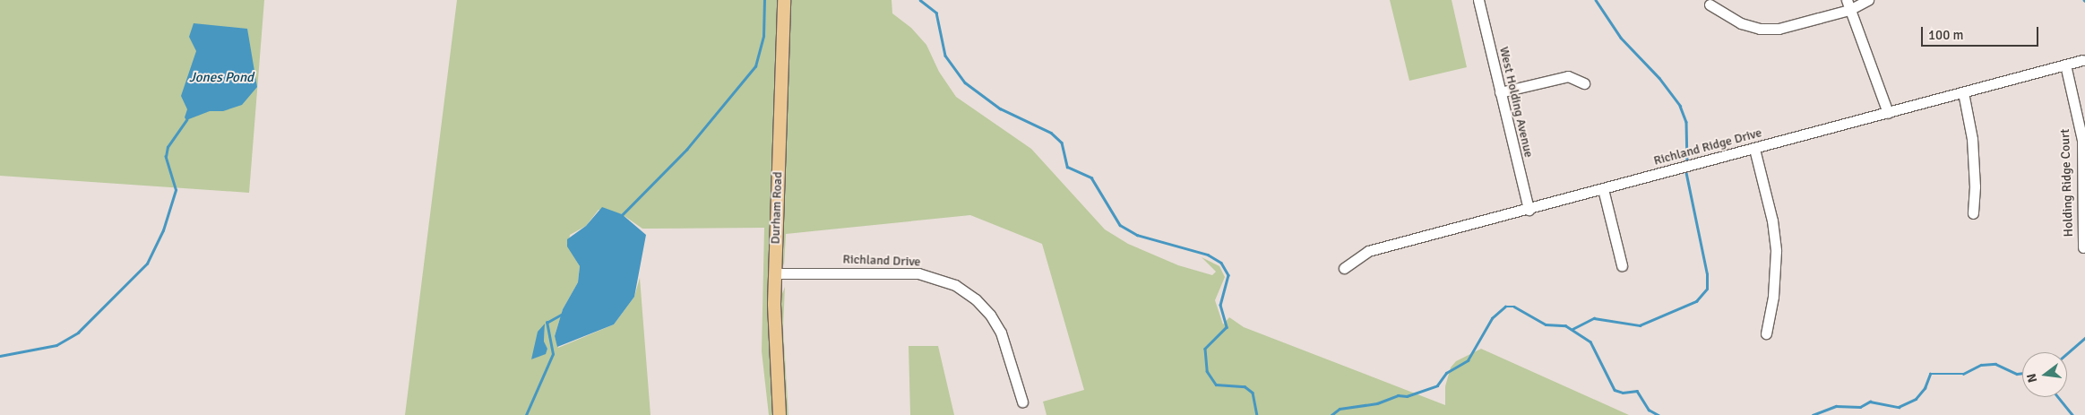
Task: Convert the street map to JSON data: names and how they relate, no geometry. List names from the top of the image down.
{
  "streets": {
    "main road": ["Durham Road"],
    "street": [
      "West Holding Avenue",
      "Richland Ridge Drive",
      "Holding Ridge Court",
      "Richland Drive"
    ]
  },
  "crossings": [
    ["West Holding Avenue", "Richland Ridge Drive"],
    ["Richland Ridge Drive", "Holding Ridge Court"],
    ["Durham Road", "Richland Drive"]
  ],
  "water": ["Jones Pond"],
  "scale_bar": "100 m",
  "north": "left"
}
